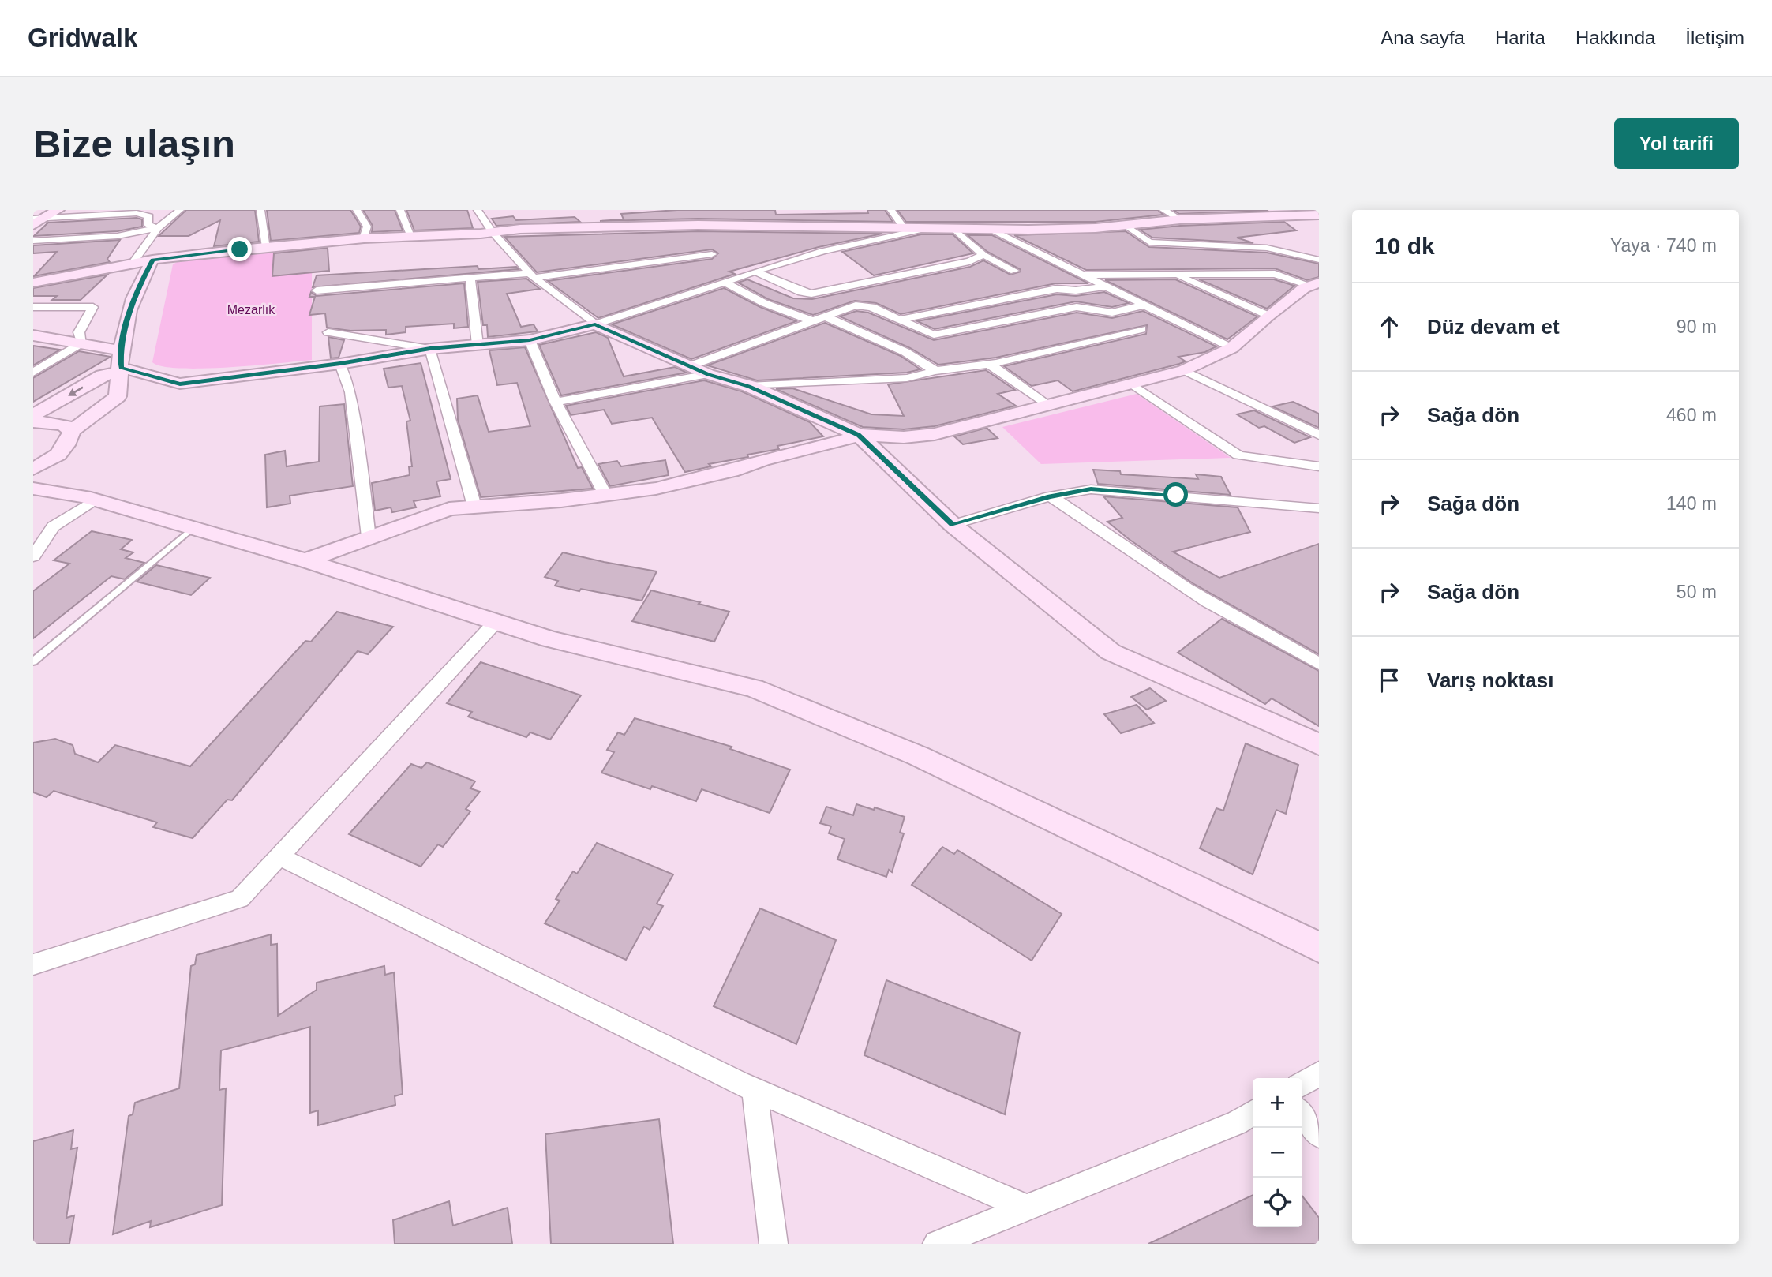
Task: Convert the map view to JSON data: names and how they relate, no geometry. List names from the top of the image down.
{
  "parks": ["Mezarlık"],
  "page": {
    "header": "Gridwalk",
    "nav": [
      "Ana sayfa",
      "Harita",
      "Hakkında",
      "İletişim"
    ],
    "buttons": "Yol tarifi",
    "title": "Bize ulaşın",
    "heading": ["10 dk", "Yaya · 740 m"],
    "list": [
      ["Düz devam et", "90 m"],
      ["Sağa dön", "460 m"],
      ["Sağa dön", "140 m"],
      ["Sağa dön", "50 m"],
      "Varış noktası"
    ],
    "map_buttons": ["+", "−"]
  }
}
